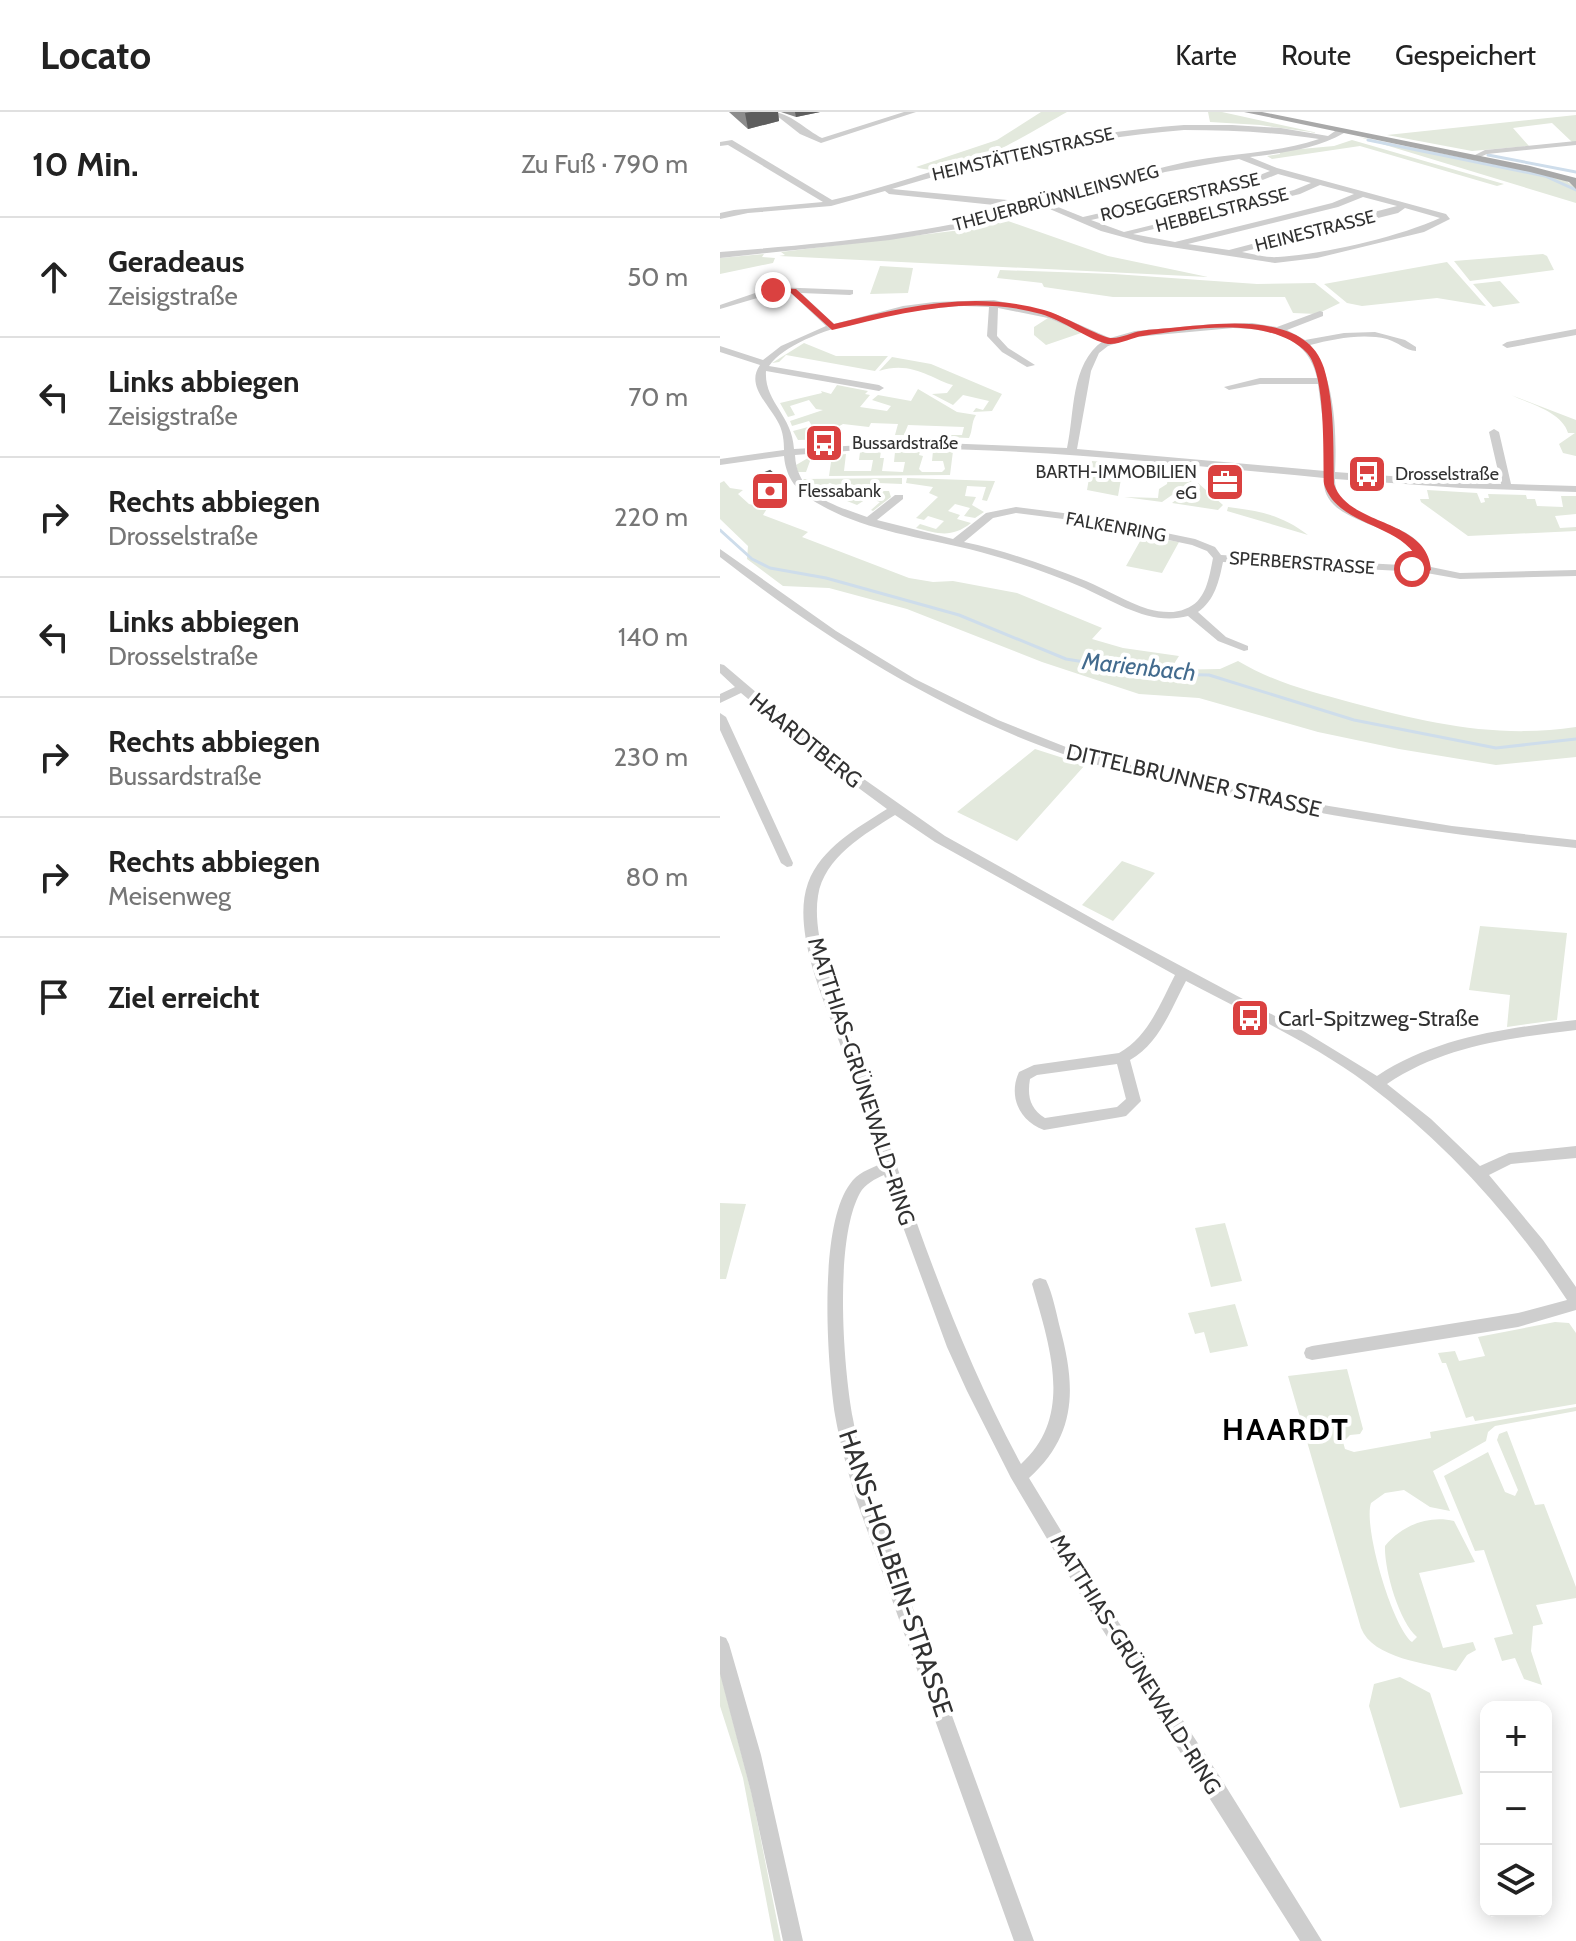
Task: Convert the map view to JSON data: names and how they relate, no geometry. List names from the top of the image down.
{
  "streets": {
    "street": [
      "HEIMSTÄTTENSTRASSE",
      "ROSEGGERSTRASSE",
      "THEUERBRÜNNLEINSWEG",
      "HEBBELSTRASSE",
      "HEINESTRASSE",
      "FALKENRING",
      "SPERBERSTRASSE",
      "HAARDTBERG",
      "DITTELBRUNNER STRASSE",
      "MATTHIAS-GRÜNEWALD-RING",
      "HANS-HOLBEIN-STRASSE"
    ]
  },
  "crossings": [
    ["HEIMSTÄTTENSTRASSE", "THEUERBRÜNNLEINSWEG"],
    ["FALKENRING", "SPERBERSTRASSE"],
    ["HAARDTBERG", "MATTHIAS-GRÜNEWALD-RING"],
    ["MATTHIAS-GRÜNEWALD-RING", "HANS-HOLBEIN-STRASSE"]
  ],
  "districts": ["HAARDT"],
  "water": ["Marienbach"],
  "places": {
    "bus stop": ["Bussardstraße", "Drosselstraße", "Carl-Spitzweg-Straße"],
    "office": ["BARTH-IMMOBILIEN eG"],
    "bank": ["Flessabank"]
  },
  "page": {
    "header": "Locato",
    "nav": ["Karte", "Route", "Gespeichert"],
    "heading": ["10 Min.", "Zu Fuß · 790 m"],
    "list": [
      ["Geradeaus", "Zeisigstraße", "50 m"],
      ["Links abbiegen", "Zeisigstraße", "70 m"],
      ["Rechts abbiegen", "Drosselstraße", "220 m"],
      ["Links abbiegen", "Drosselstraße", "140 m"],
      ["Rechts abbiegen", "Bussardstraße", "230 m"],
      ["Rechts abbiegen", "Meisenweg", "80 m"],
      "Ziel erreicht"
    ],
    "map_buttons": ["+", "−"]
  }
}
